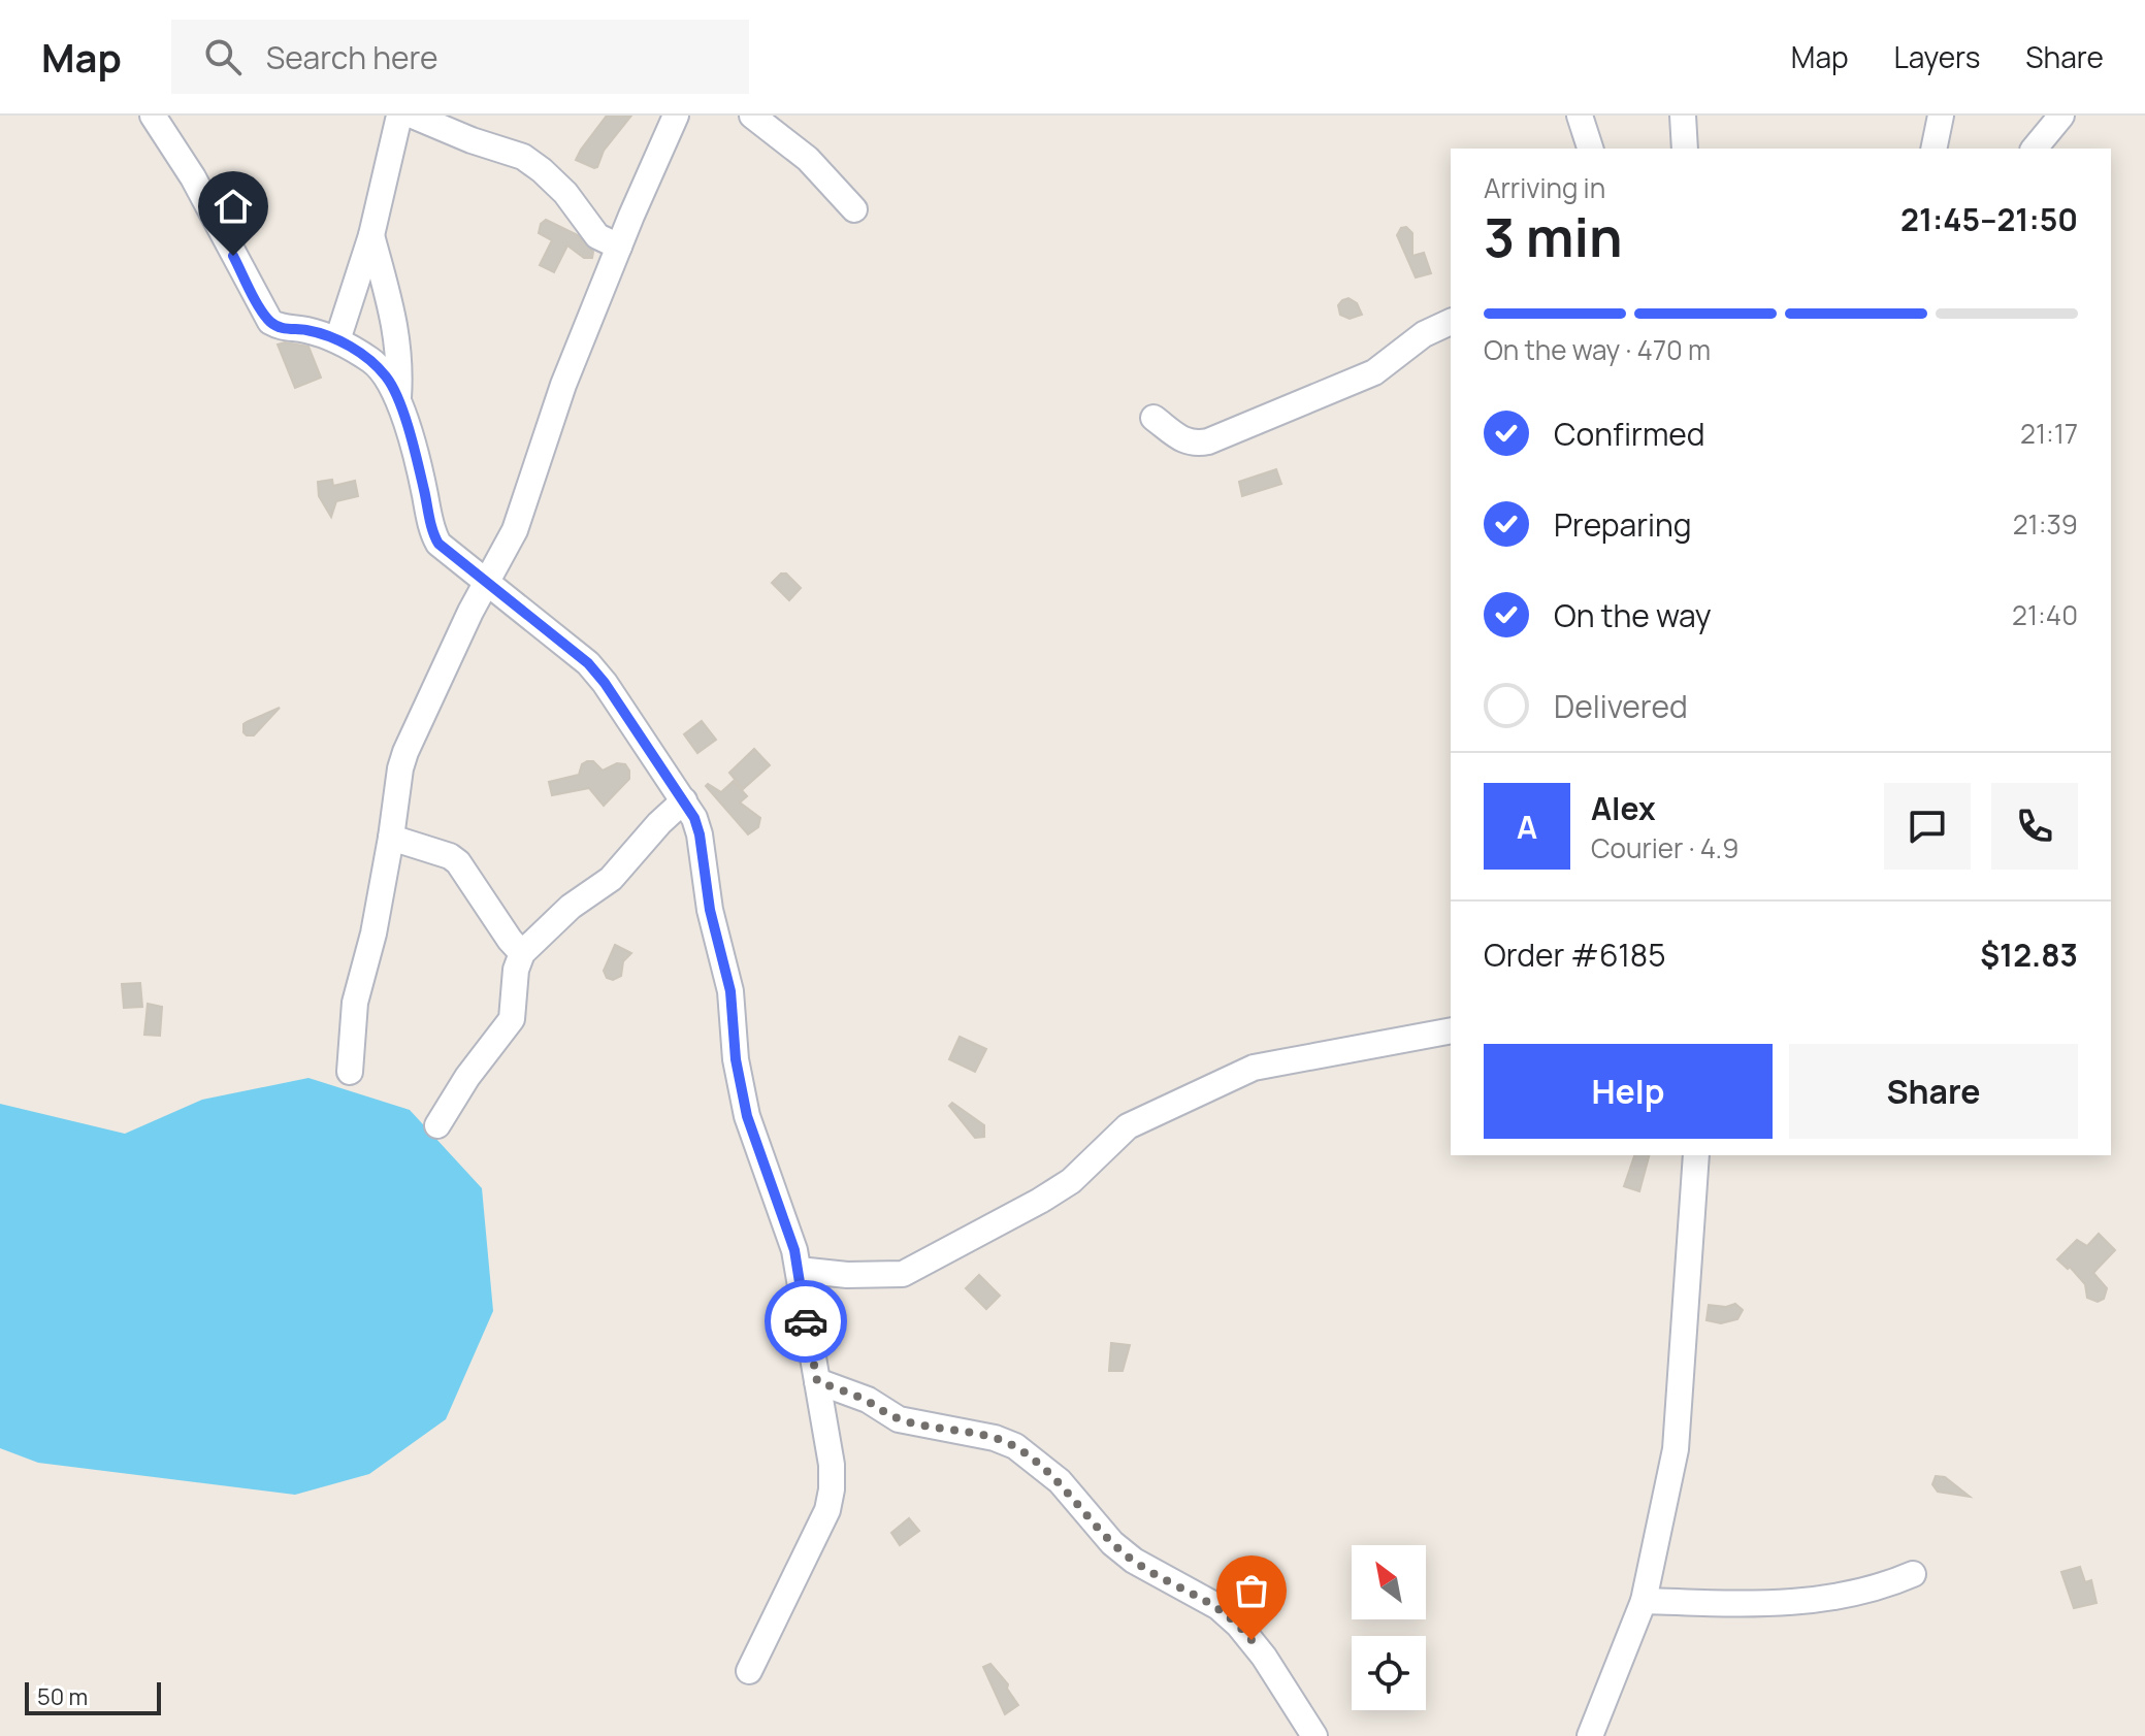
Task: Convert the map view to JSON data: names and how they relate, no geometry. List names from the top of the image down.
{
  "scale_bar": "50 m",
  "north": "top left",
  "page": {
    "header": "Map",
    "search": "Search here",
    "nav": ["Map", "Layers", "Share"],
    "heading": ["3 min", "Arriving in", "21:45–21:50"],
    "panel": [
      "Alex",
      "Courier · 4.9",
      "Order #6185",
      "$12.83"
    ],
    "bar": "On the way · 470 m",
    "list": [
      ["Confirmed", "21:17"],
      ["Preparing", "21:39"],
      ["On the way", "21:40"],
      "Delivered"
    ],
    "round": "A",
    "buttons": ["Help", "Share"],
    "scale": "50 m"
  }
}
